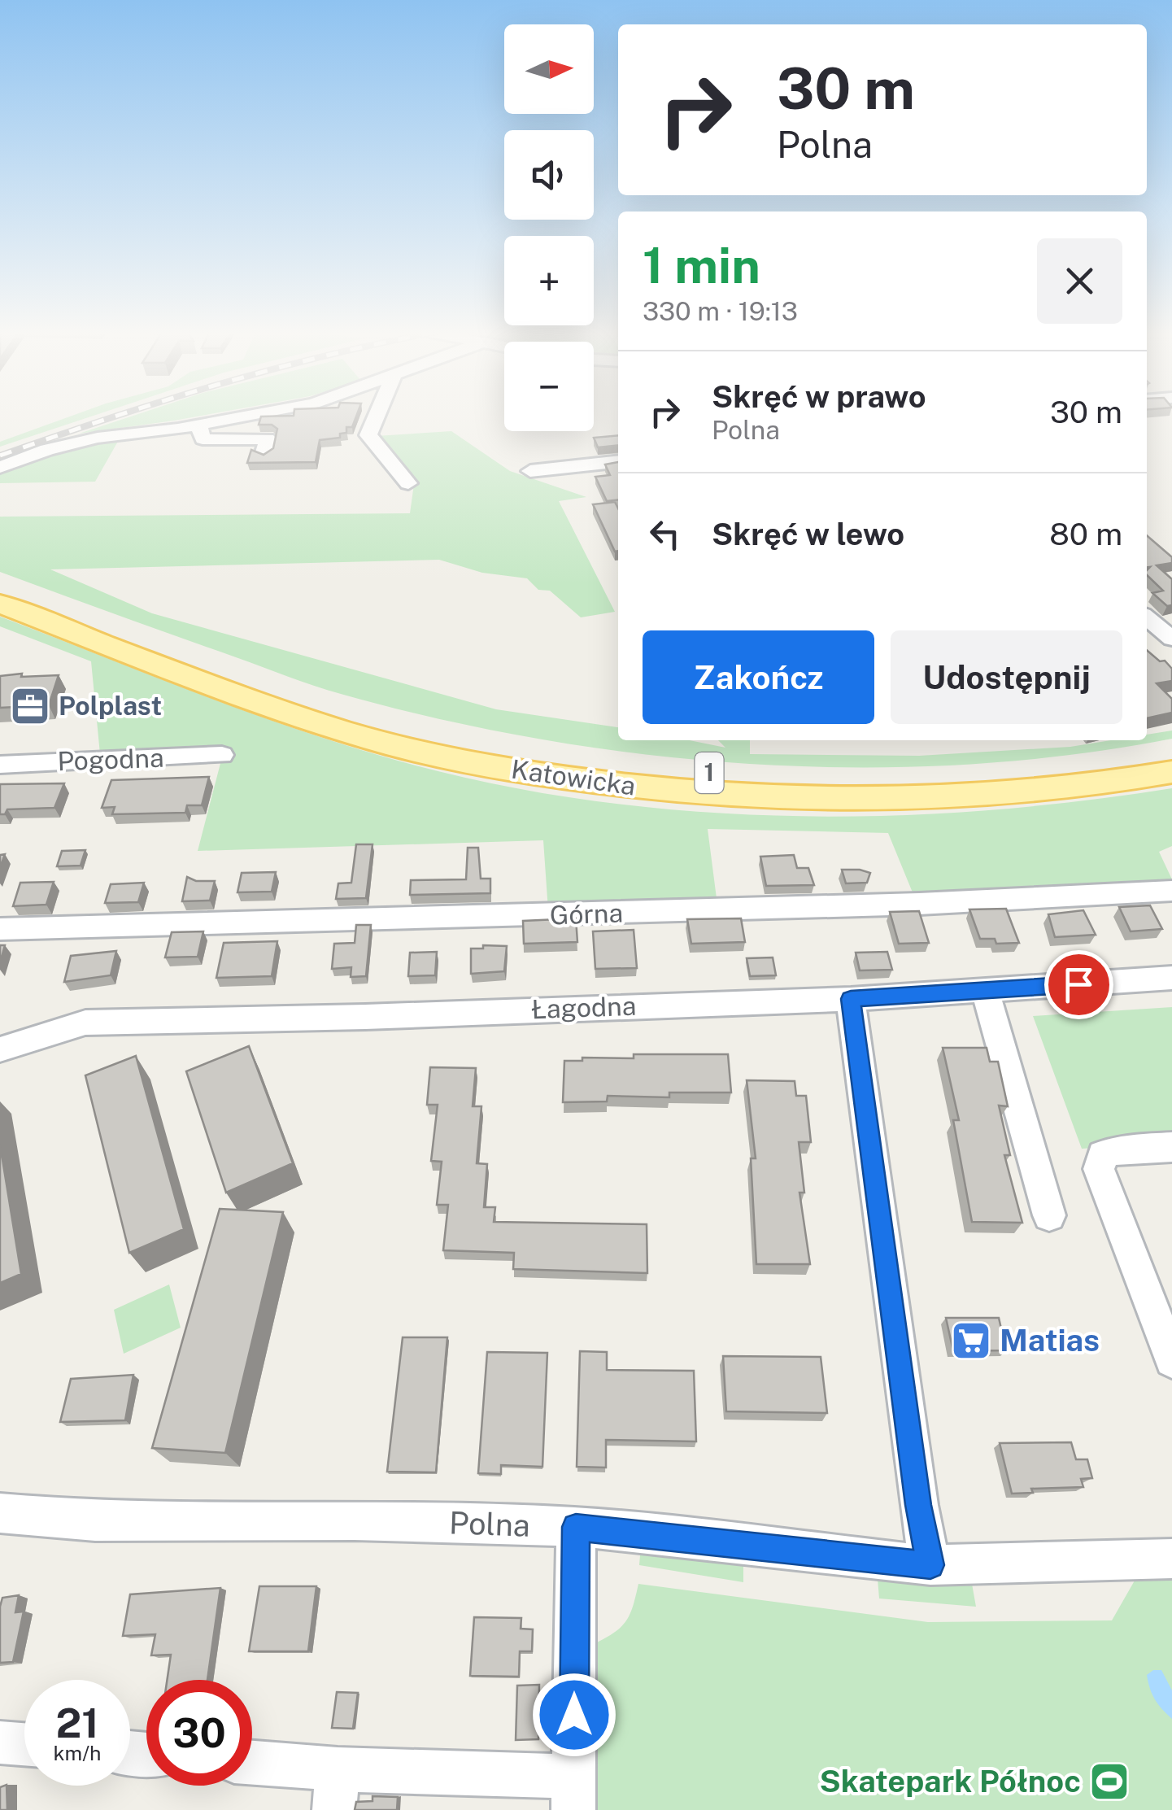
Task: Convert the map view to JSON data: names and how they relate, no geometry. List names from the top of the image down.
{
  "streets": {
    "main road": ["1", "Katowicka"],
    "street": [
      "Pogodna",
      "Górna",
      "Łagodna",
      "Polna"
    ]
  },
  "places": {
    "office": ["Polplast"],
    "supermarket": ["Matias"],
    "sports": ["Skatepark Północ"]
  },
  "north": "right",
  "page": {
    "map_buttons": ["+", "−"],
    "turn": ["30 m", "Polna"],
    "heading": ["1 min", "330 m · 19:13"],
    "list": [
      {
        "name": "Skręć w prawo",
        "note": "Polna",
        "value": "30 m"
      },
      {
        "name": "Skręć w lewo",
        "value": "80 m"
      }
    ],
    "buttons": ["Zakończ", "Udostępnij"],
    "speed": "21 km/h",
    "limit": "30"
  }
}
